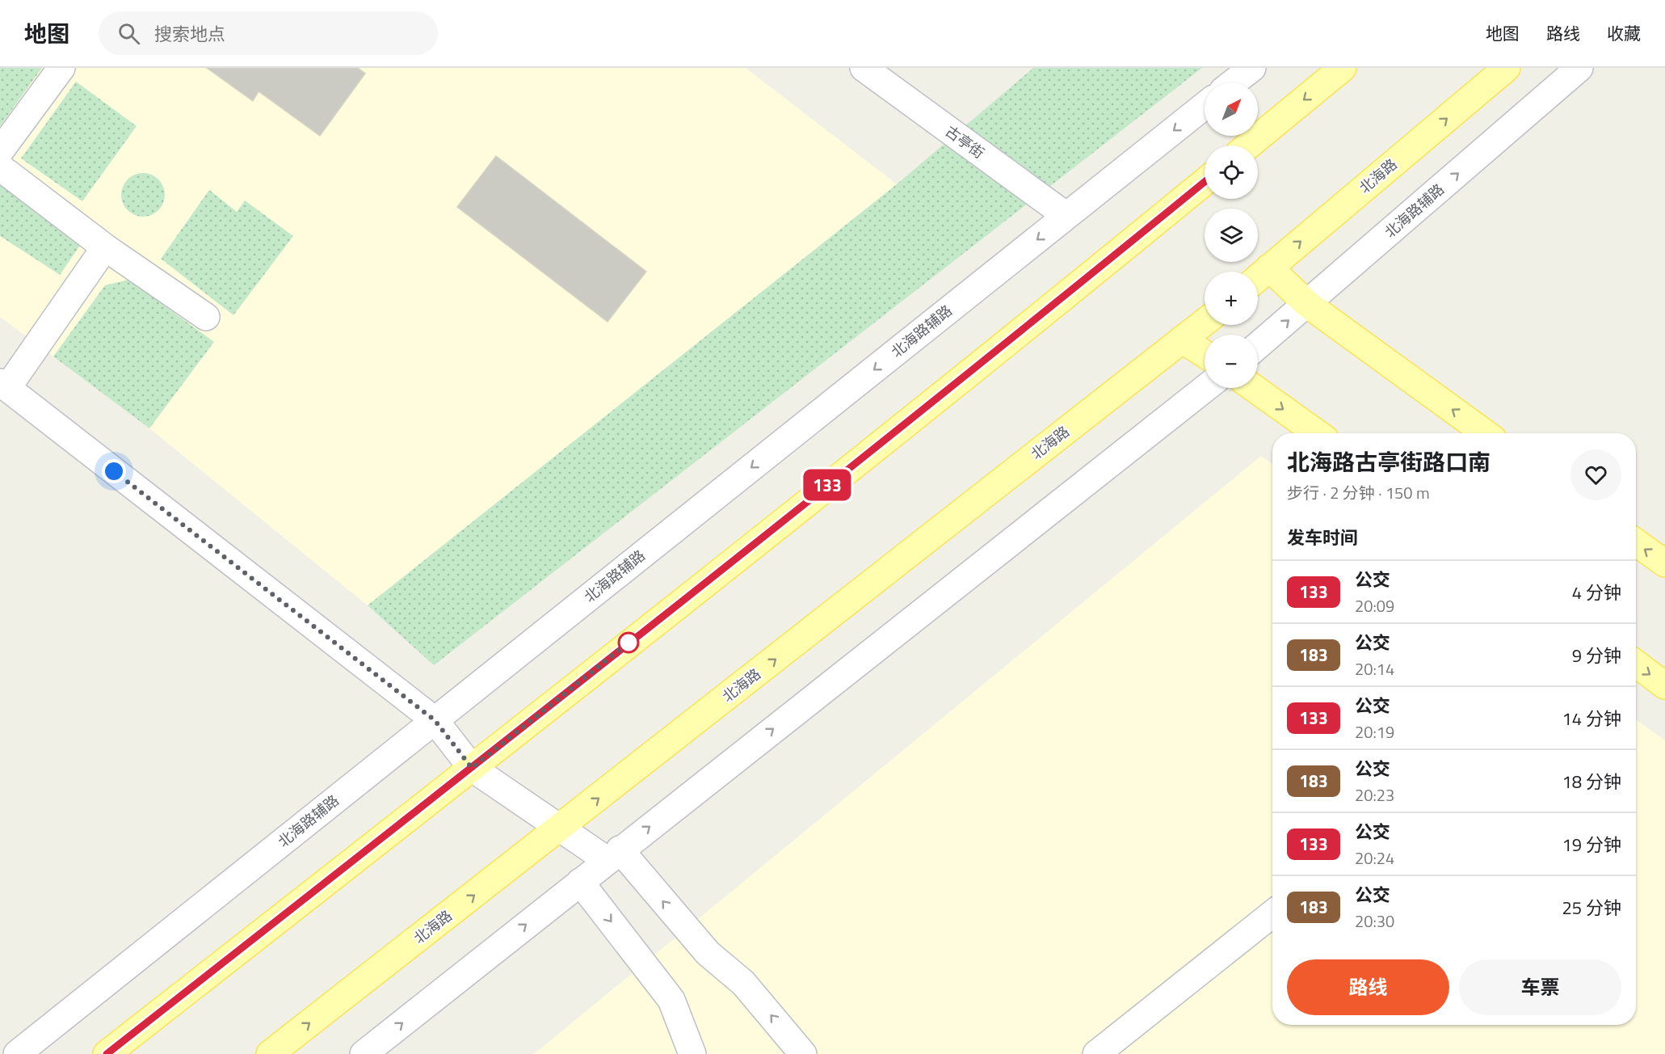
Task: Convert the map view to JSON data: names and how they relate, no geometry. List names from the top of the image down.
{
  "streets": {
    "main road": ["北海路"],
    "street": ["古亭街", "北海路辅路"]
  },
  "crossings": [
    ["古亭街", "北海路辅路"]
  ],
  "lines": ["bus line 133"],
  "north": "top right",
  "page": {
    "header": "地图",
    "search": "搜索地点",
    "nav": ["地图", "路线", "收藏"],
    "on_map": "133",
    "map_buttons": ["+", "−"],
    "heading": [
      ["北海路古亭街路口南", "步行 · 2 分钟 · 150 m"],
      "发车时间"
    ],
    "list": [
      {
        "mark": "133",
        "name": "公交",
        "note": "20:09",
        "value": "4 分钟"
      },
      {
        "mark": "183",
        "name": "公交",
        "note": "20:14",
        "value": "9 分钟"
      },
      {
        "mark": "133",
        "name": "公交",
        "note": "20:19",
        "value": "14 分钟"
      },
      {
        "mark": "183",
        "name": "公交",
        "note": "20:23",
        "value": "18 分钟"
      },
      {
        "mark": "133",
        "name": "公交",
        "note": "20:24",
        "value": "19 分钟"
      },
      {
        "mark": "183",
        "name": "公交",
        "note": "20:30",
        "value": "25 分钟"
      }
    ],
    "buttons": ["路线", "车票"]
  }
}
